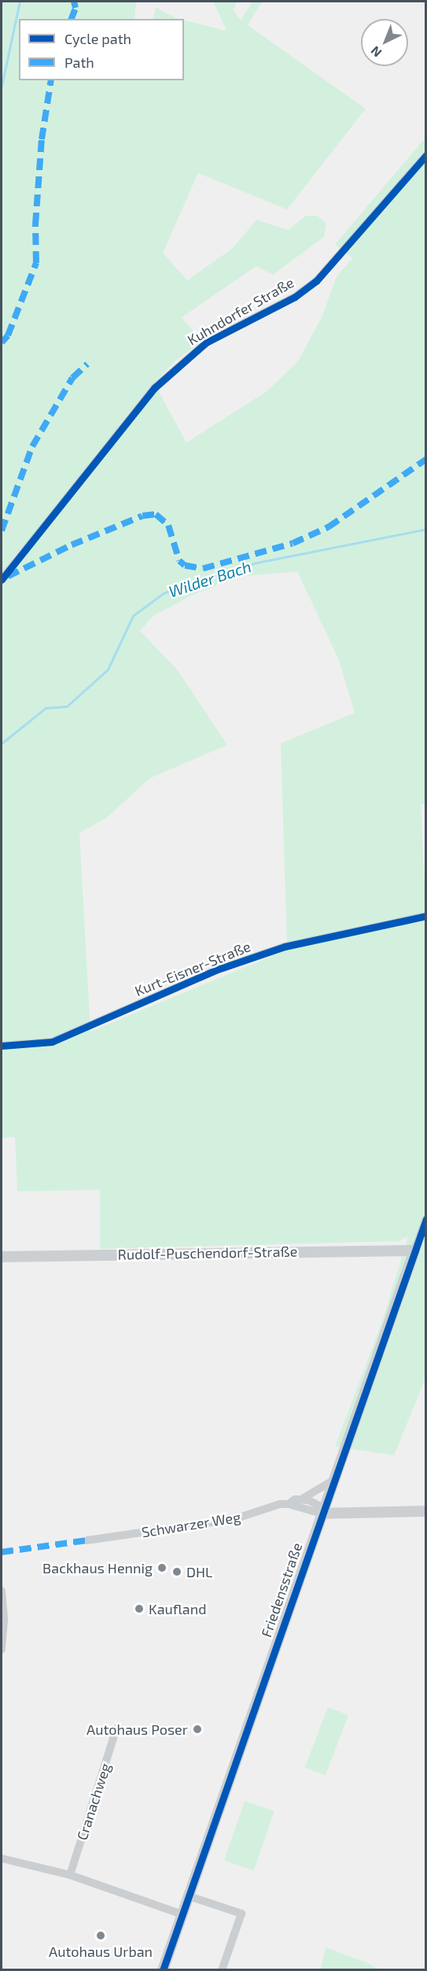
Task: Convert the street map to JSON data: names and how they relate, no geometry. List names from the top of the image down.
{
  "streets": {
    "street": [
      "Kuhndorfer Straße",
      "Kurt-Eisner-Straße",
      "Rudolf-Puschendorf-Straße",
      "Schwarzer Weg",
      "Friedensstraße",
      "Cranachweg"
    ]
  },
  "crossings": [
    ["Rudolf-Puschendorf-Straße", "Friedensstraße"],
    ["Schwarzer Weg", "Friedensstraße"]
  ],
  "water": ["Wilder Bach"],
  "places": [
    "Backhaus Hennig",
    "DHL",
    "Kaufland",
    "Autohaus Poser",
    "Autohaus Urban"
  ],
  "legend": ["Cycle path", "Path"],
  "north": "bottom left"
}
